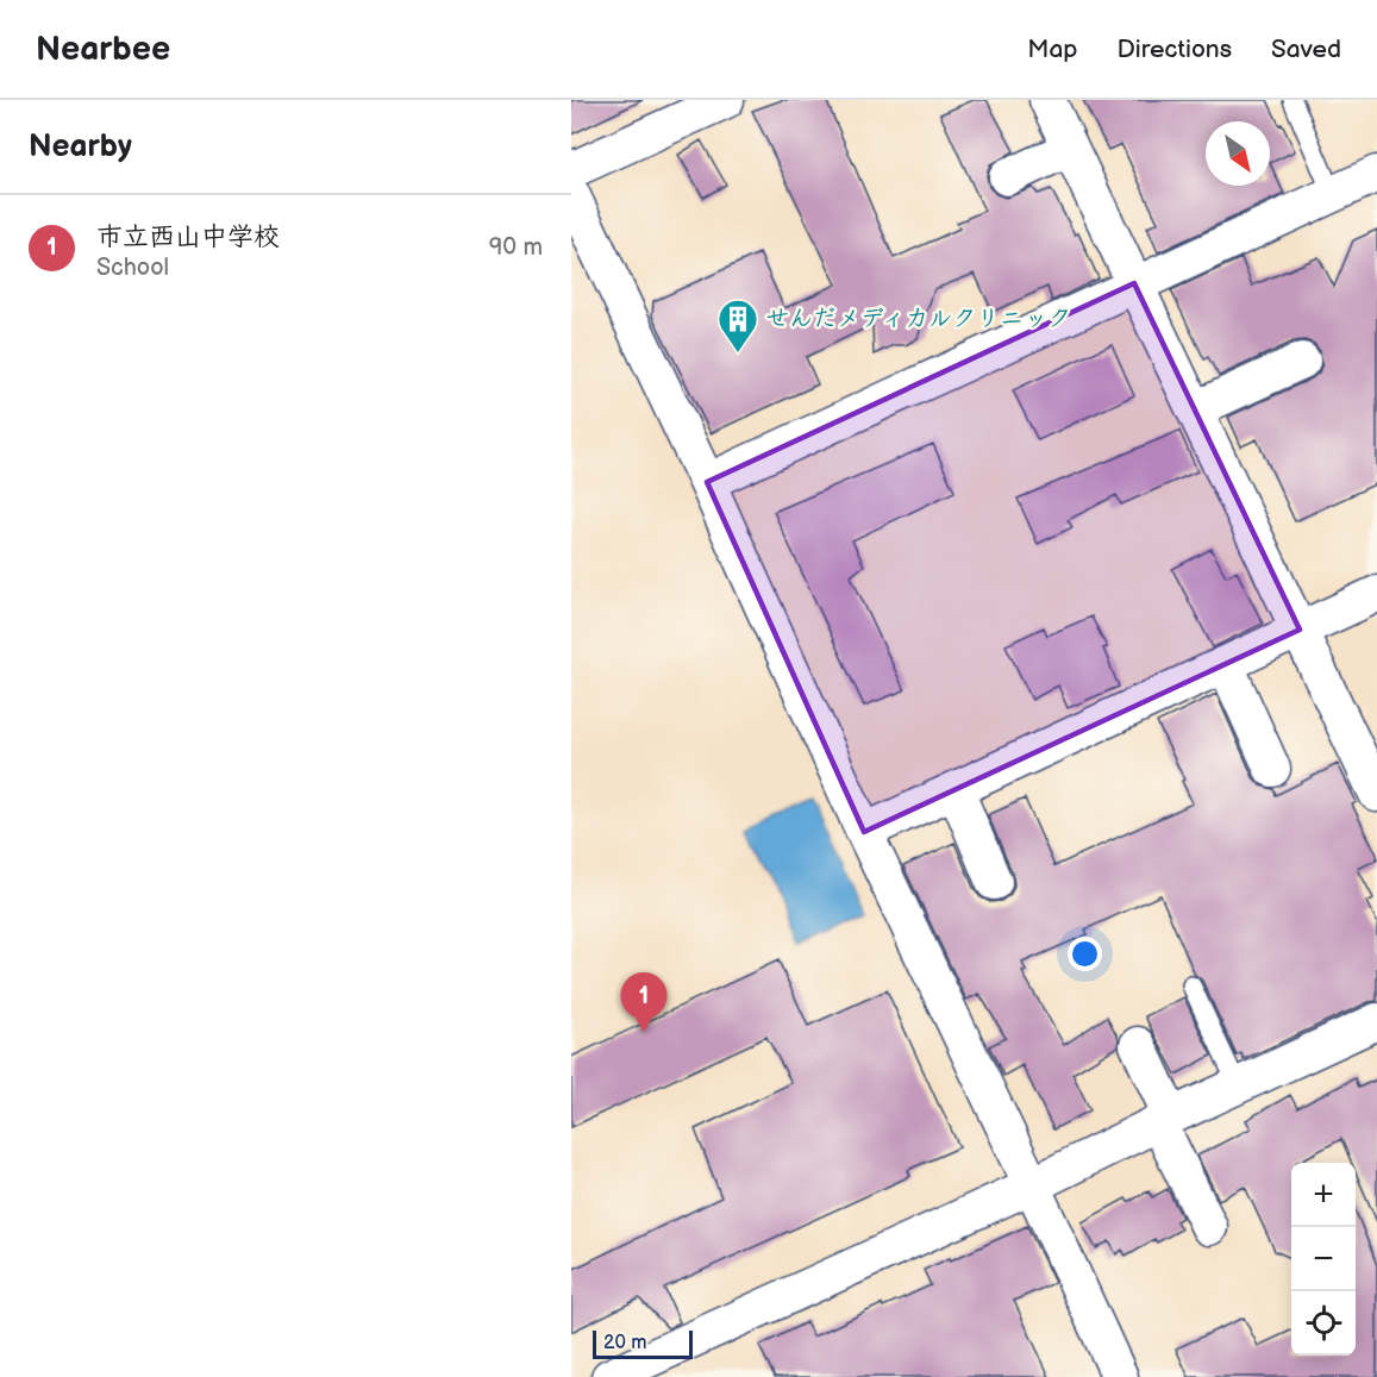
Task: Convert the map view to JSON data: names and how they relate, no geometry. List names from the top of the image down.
{
  "places": {
    "building": ["せんだメディカルクリニック"]
  },
  "scale_bar": "20 m",
  "north": "bottom right",
  "page": {
    "header": "Nearbee",
    "nav": ["Map", "Directions", "Saved"],
    "heading": "Nearby",
    "list": [
      {
        "mark": "1",
        "name": "市立西山中学校",
        "note": "School",
        "value": "90 m"
      }
    ],
    "pins": "1",
    "map_buttons": ["+", "−"],
    "scale": "20 m"
  }
}
